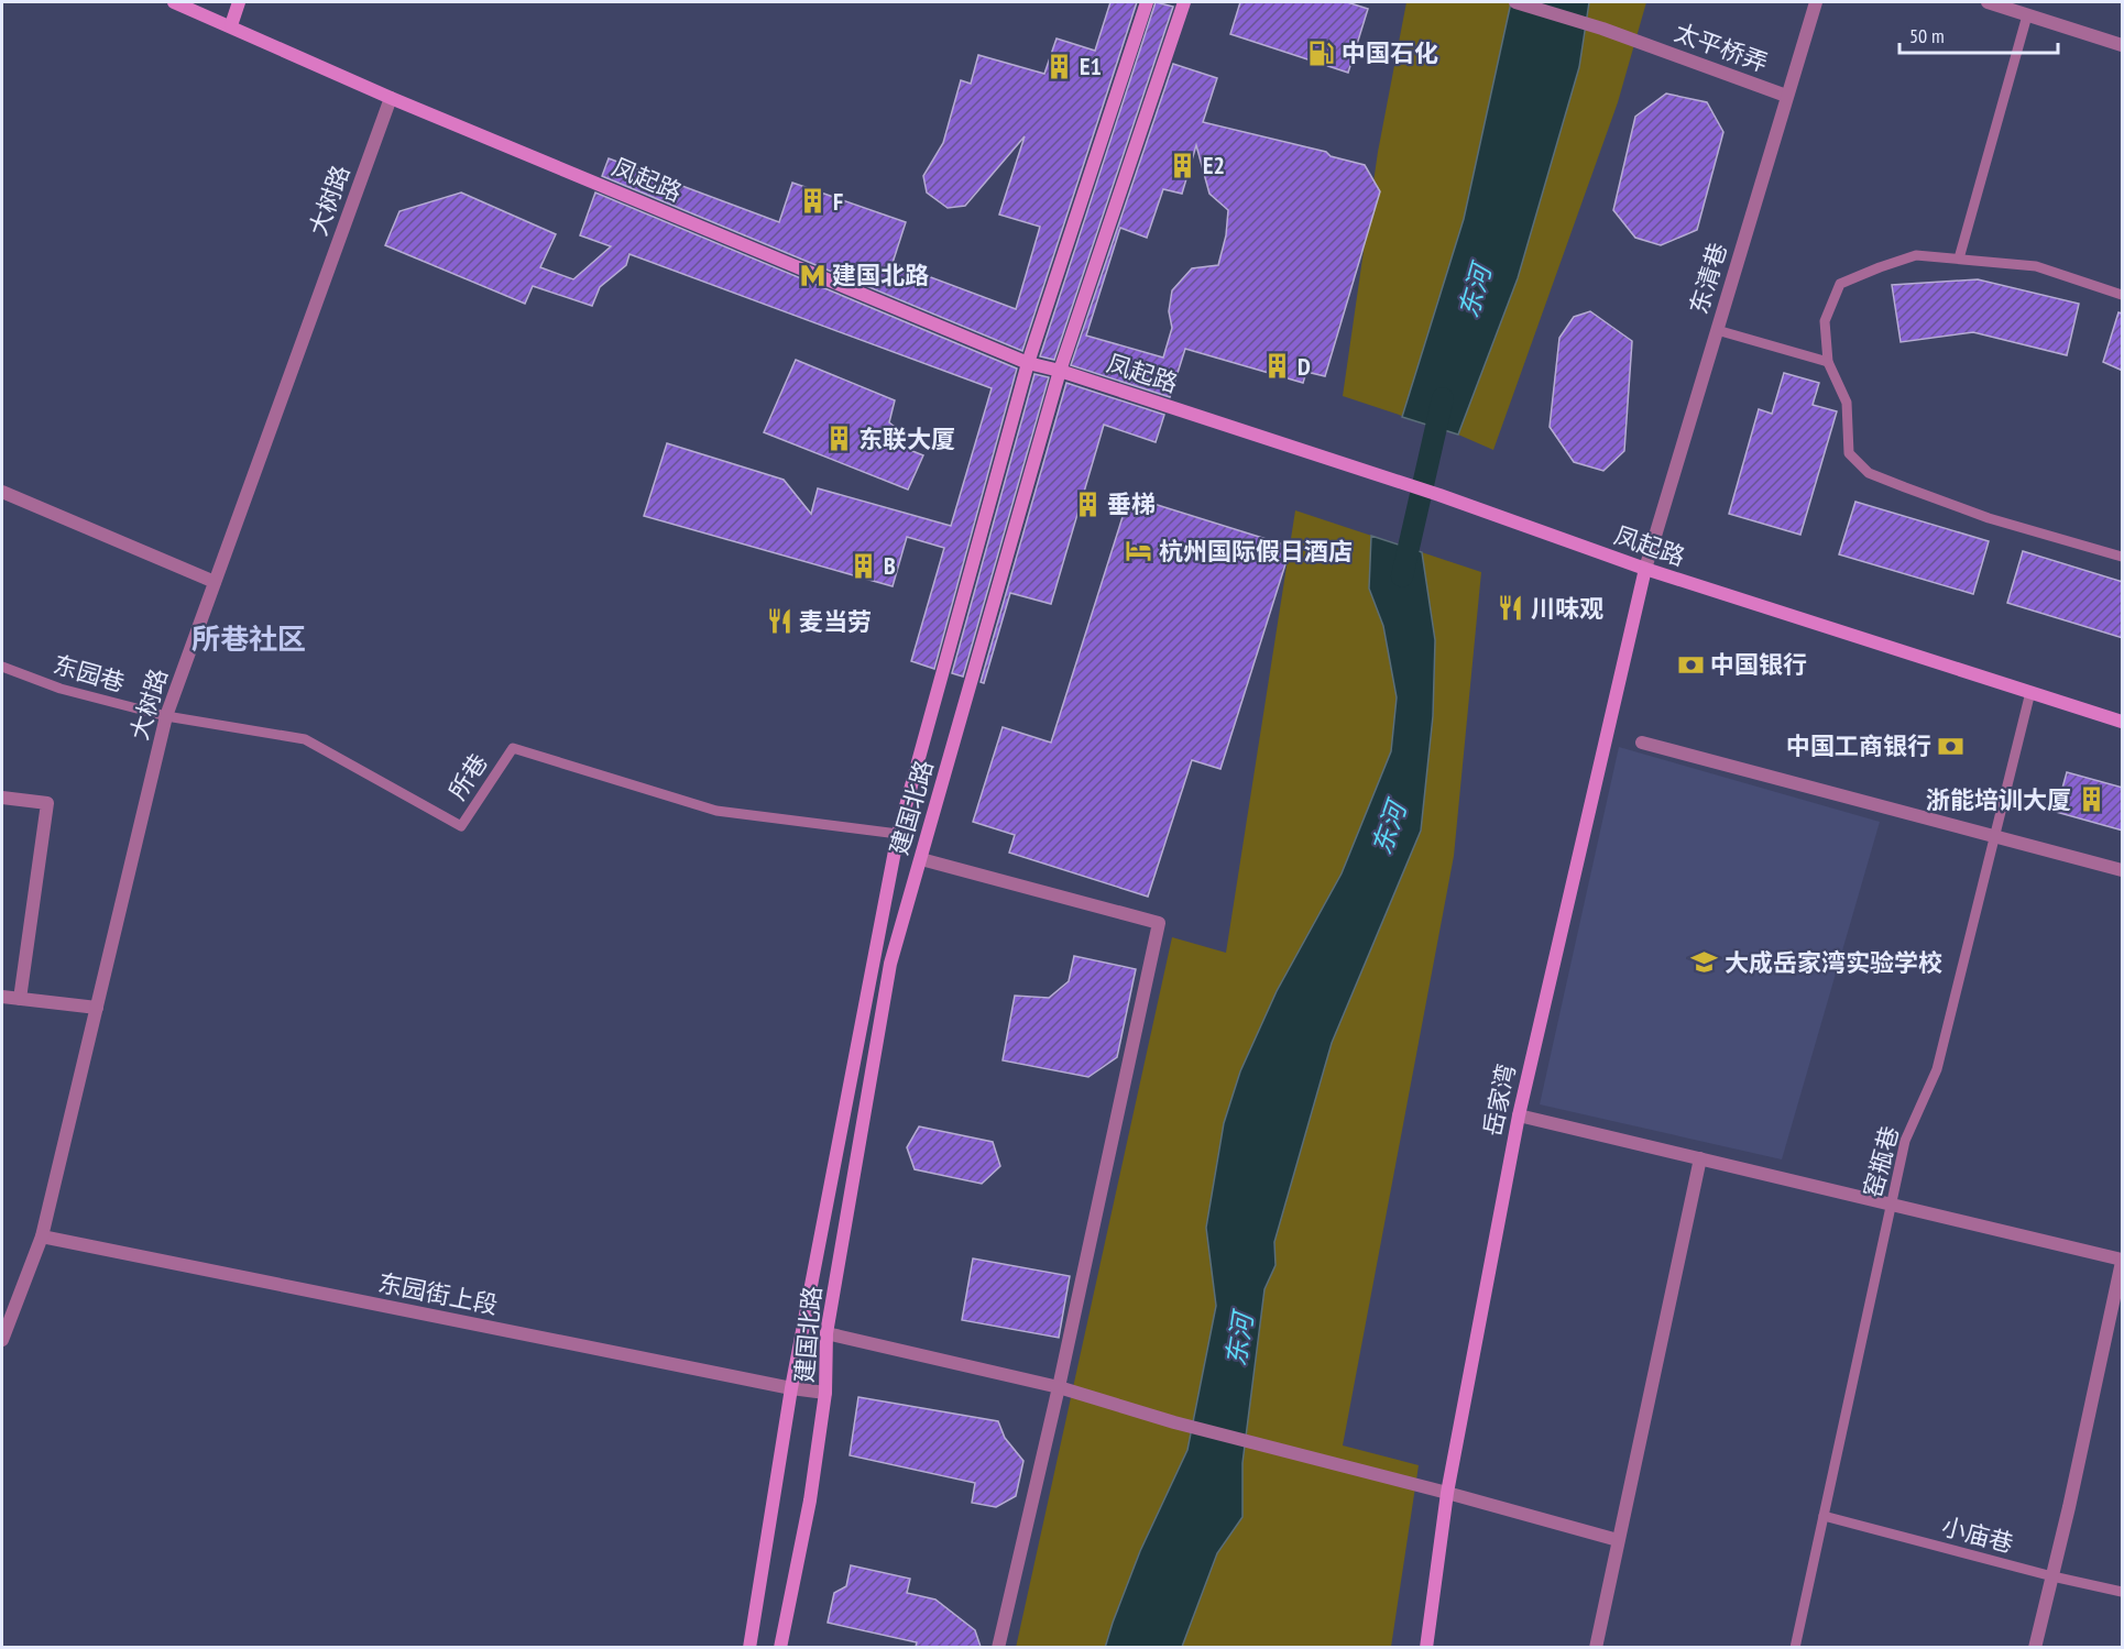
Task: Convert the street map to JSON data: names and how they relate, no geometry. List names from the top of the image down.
{
  "streets": {
    "main road": ["凤起路", "建国北路", "岳家湾"],
    "street": [
      "太平桥弄",
      "大树路",
      "东清巷",
      "东园街上段"
    ],
    "lane": [
      "东园巷",
      "所巷",
      "窑瓶巷",
      "小庙巷"
    ]
  },
  "crossings": [
    ["太平桥弄", "东清巷"],
    ["凤起路", "大树路"],
    ["凤起路", "东清巷"],
    ["凤起路", "建国北路"],
    ["凤起路", "岳家湾"],
    ["凤起路", "窑瓶巷"],
    ["大树路", "东园巷"],
    ["大树路", "所巷"],
    ["大树路", "东园街上段"],
    ["东清巷", "岳家湾"],
    ["东园巷", "所巷"],
    ["所巷", "建国北路"],
    ["建国北路", "东园街上段"],
    ["窑瓶巷", "小庙巷"]
  ],
  "districts": ["所巷社区"],
  "water": ["东河"],
  "places": {
    "fuel station": ["中国石化"],
    "building": [
      "E1",
      "E2",
      "F",
      "D",
      "东联大厦",
      "垂梯",
      "B",
      "浙能培训大厦"
    ],
    "metro station": ["建国北路"],
    "hotel": ["杭州国际假日酒店"],
    "restaurant": ["川味观", "麦当劳"],
    "bank": ["中国银行", "中国工商银行"],
    "school or university": ["大成岳家湾实验学校"]
  },
  "scale_bar": "50 m"
}
